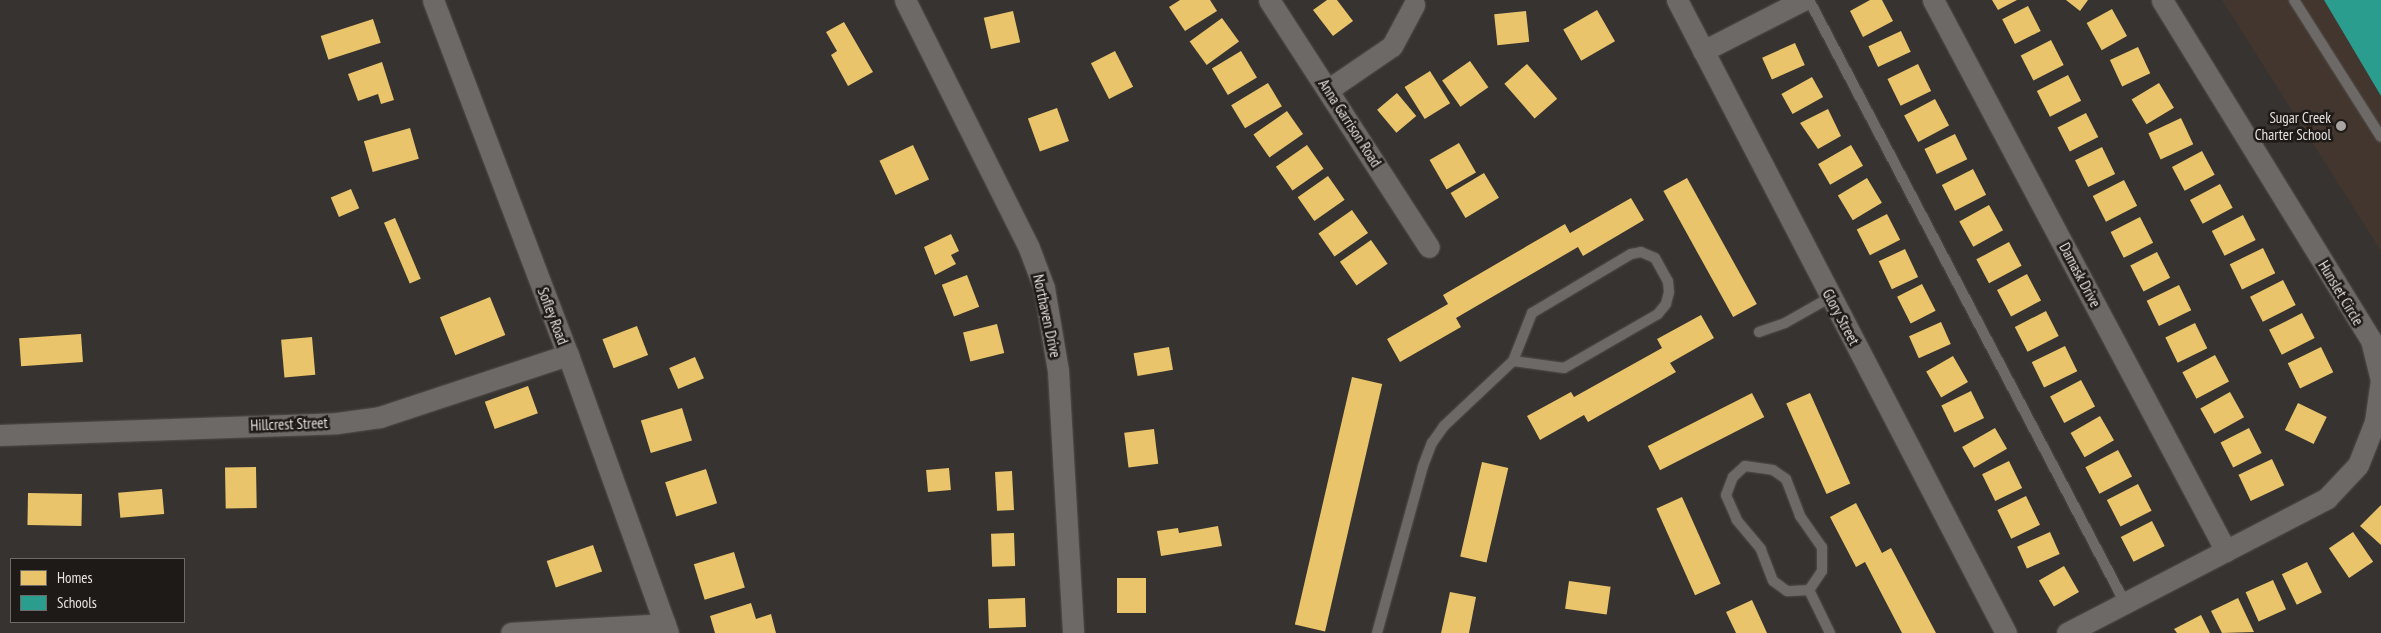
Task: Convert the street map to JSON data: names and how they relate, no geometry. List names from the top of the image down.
{
  "streets": {
    "street": [
      "Anna Garrison Road",
      "Damask Drive",
      "Hunslet Circle",
      "Sofley Road",
      "Northaven Drive",
      "Glory Street",
      "Hillcrest Street"
    ]
  },
  "crossings": [
    ["Damask Drive", "Hunslet Circle"],
    ["Sofley Road", "Hillcrest Street"]
  ],
  "places": ["Sugar Creek Charter School"],
  "legend": ["Homes", "Schools"]
}
